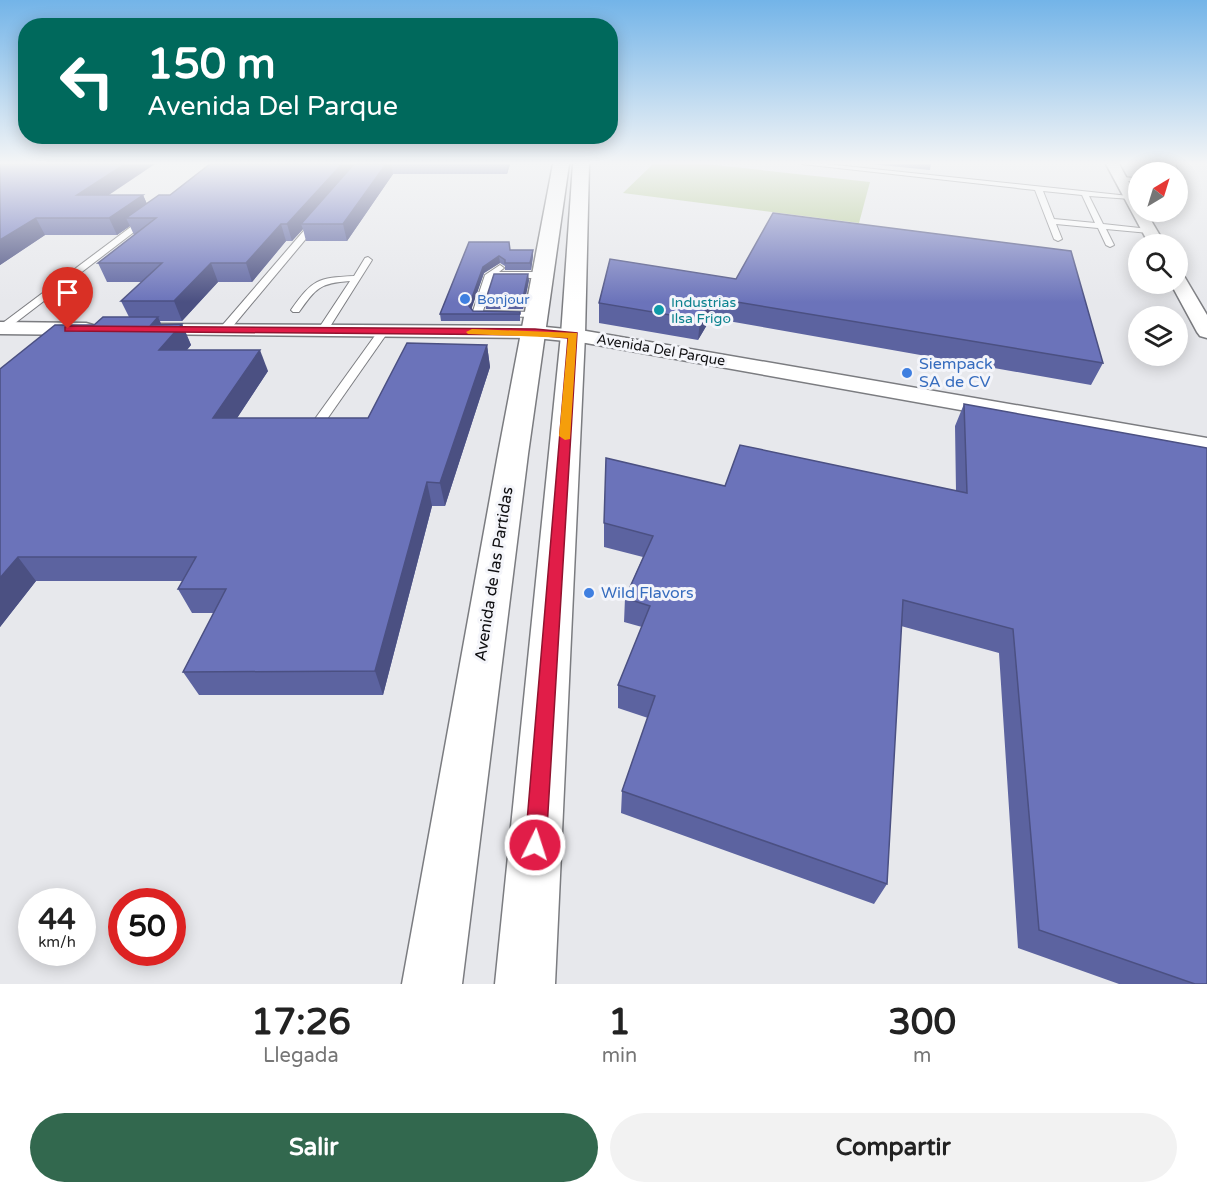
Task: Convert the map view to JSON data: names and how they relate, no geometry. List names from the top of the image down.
{
  "streets": {
    "main road": ["Avenida de las Partidas"],
    "street": ["Avenida Del Parque"]
  },
  "crossings": [
    ["Avenida Del Parque", "Avenida de las Partidas"]
  ],
  "places": [
    "Bonjour",
    "Industrias Ilsa Frigo",
    "Siempack SA de CV",
    "Wild Flavors"
  ],
  "north": "top right",
  "page": {
    "turn": ["150 m", "Avenida Del Parque"],
    "speed": "44 km/h",
    "limit": "50",
    "eta": [
      "17:26",
      "Llegada",
      "1",
      "min",
      "300",
      "m"
    ],
    "buttons": ["Salir", "Compartir"]
  }
}
